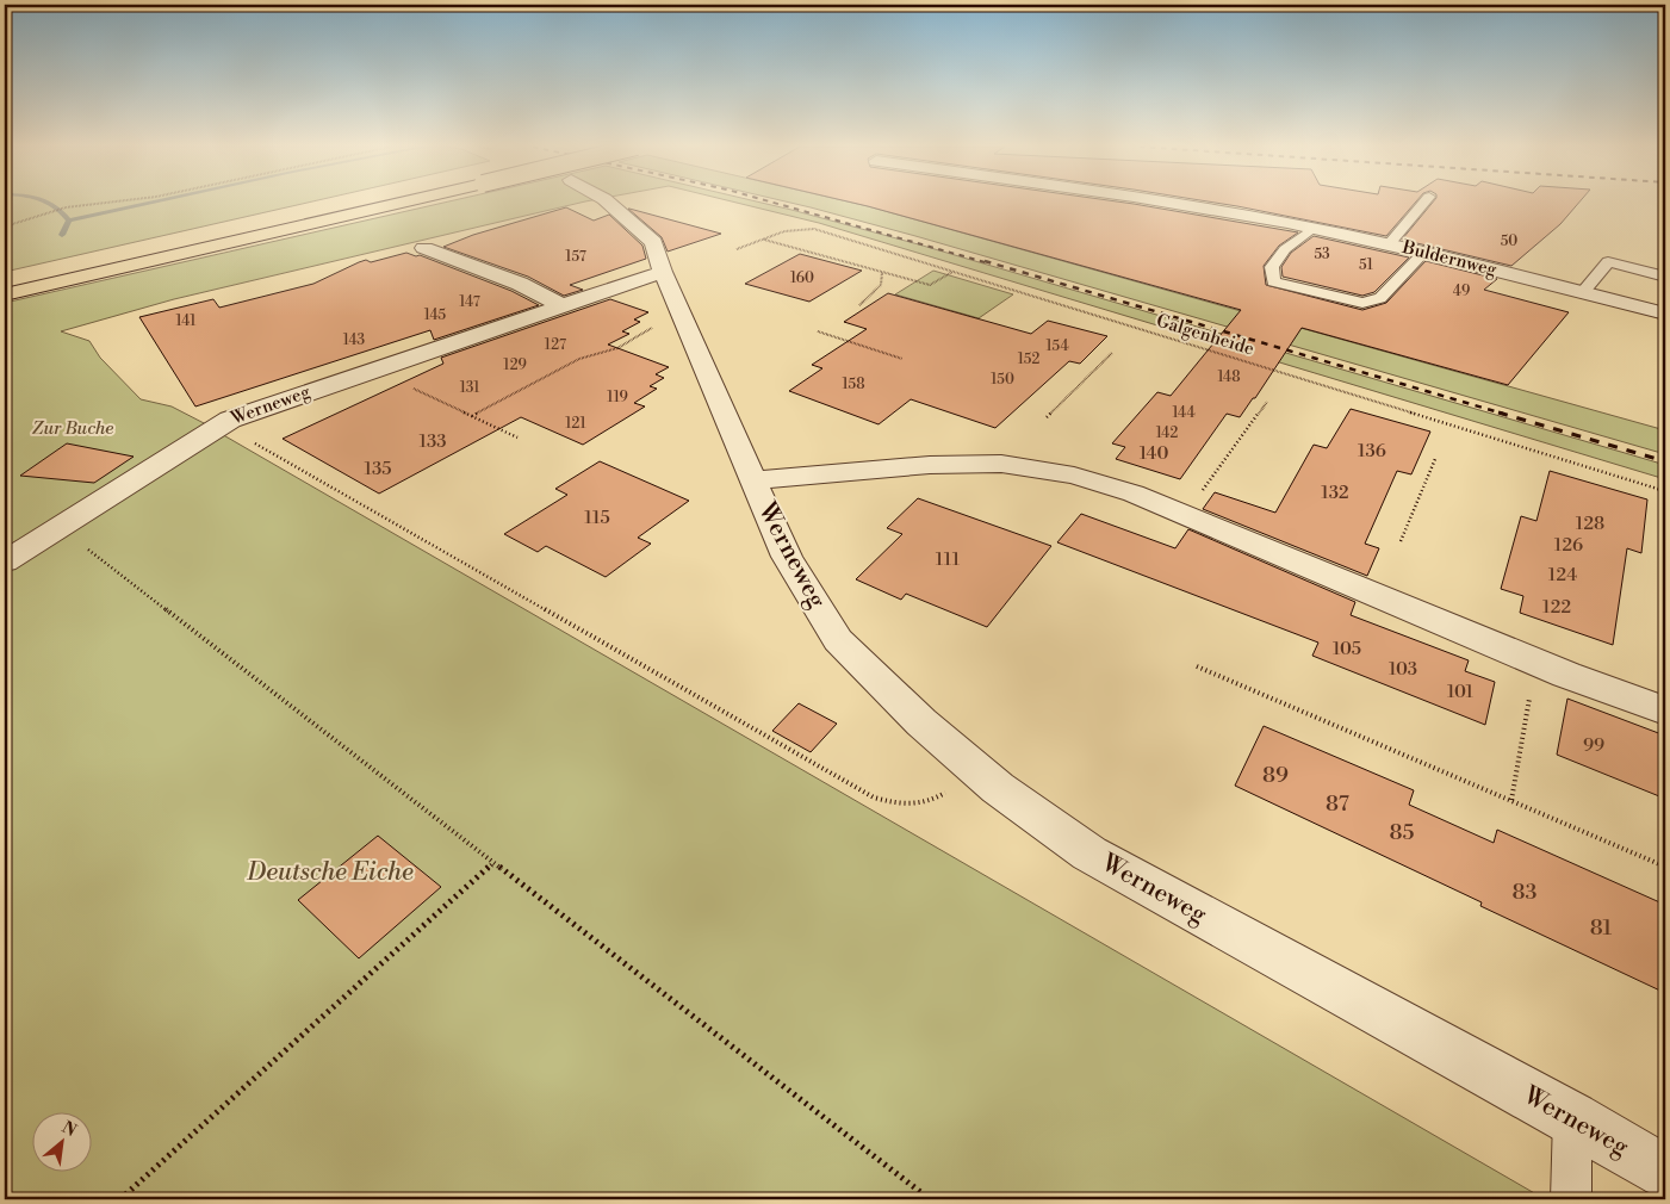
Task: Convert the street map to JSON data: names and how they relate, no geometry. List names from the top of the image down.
{
  "streets": {
    "street": ["Buldernweg", "Werneweg"],
    "path": ["Galgenheide"]
  },
  "parks": ["Zur Buche", "Deutsche Eiche"],
  "house_numbers": [
    "50",
    "53",
    "157",
    "51",
    "160",
    "49",
    "147",
    "145",
    "141",
    "143",
    "127",
    "154",
    "152",
    "129",
    "148",
    "150",
    "158",
    "131",
    "119",
    "144",
    "121",
    "142",
    "133",
    "136",
    "140",
    "135",
    "132",
    "115",
    "128",
    "126",
    "111",
    "124",
    "122",
    "105",
    "103",
    "101",
    "99",
    "89",
    "87",
    "85",
    "83",
    "81"
  ],
  "north": "top right"
}
